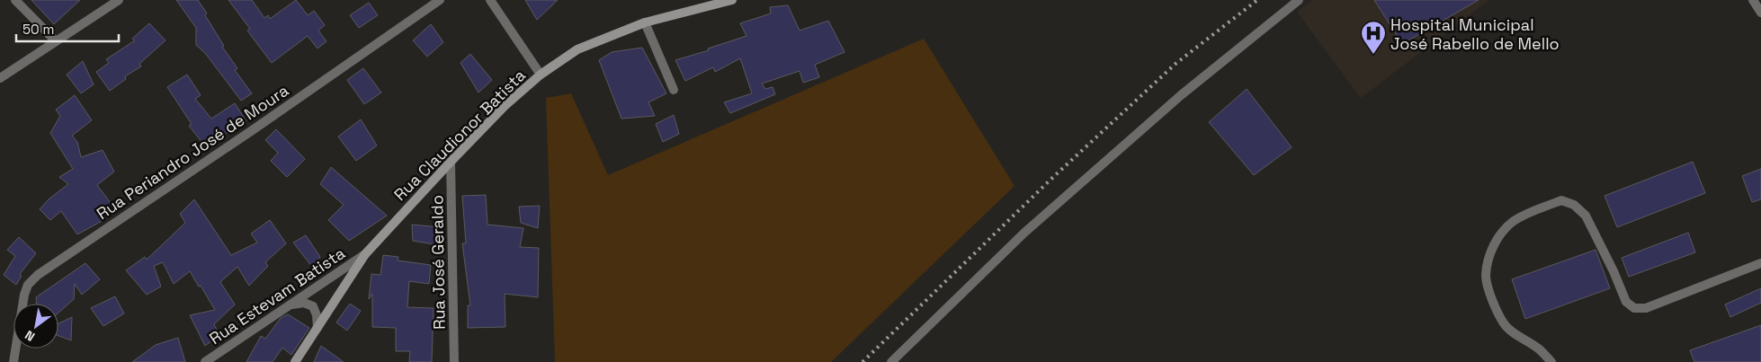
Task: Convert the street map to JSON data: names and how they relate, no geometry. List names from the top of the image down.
{
  "streets": {
    "main road": ["Rua Claudionor Batista"],
    "street": ["Rua Periandro José de Moura", "Rua José Geraldo", "Rua Estevam Batista"]
  },
  "crossings": [
    ["Rua Claudionor Batista", "Rua José Geraldo"],
    ["Rua Claudionor Batista", "Rua Estevam Batista"]
  ],
  "places": {
    "hospital": ["Hospital Municipal José Rabello de Mello"]
  },
  "scale_bar": "50 m",
  "north": "bottom left"
}
